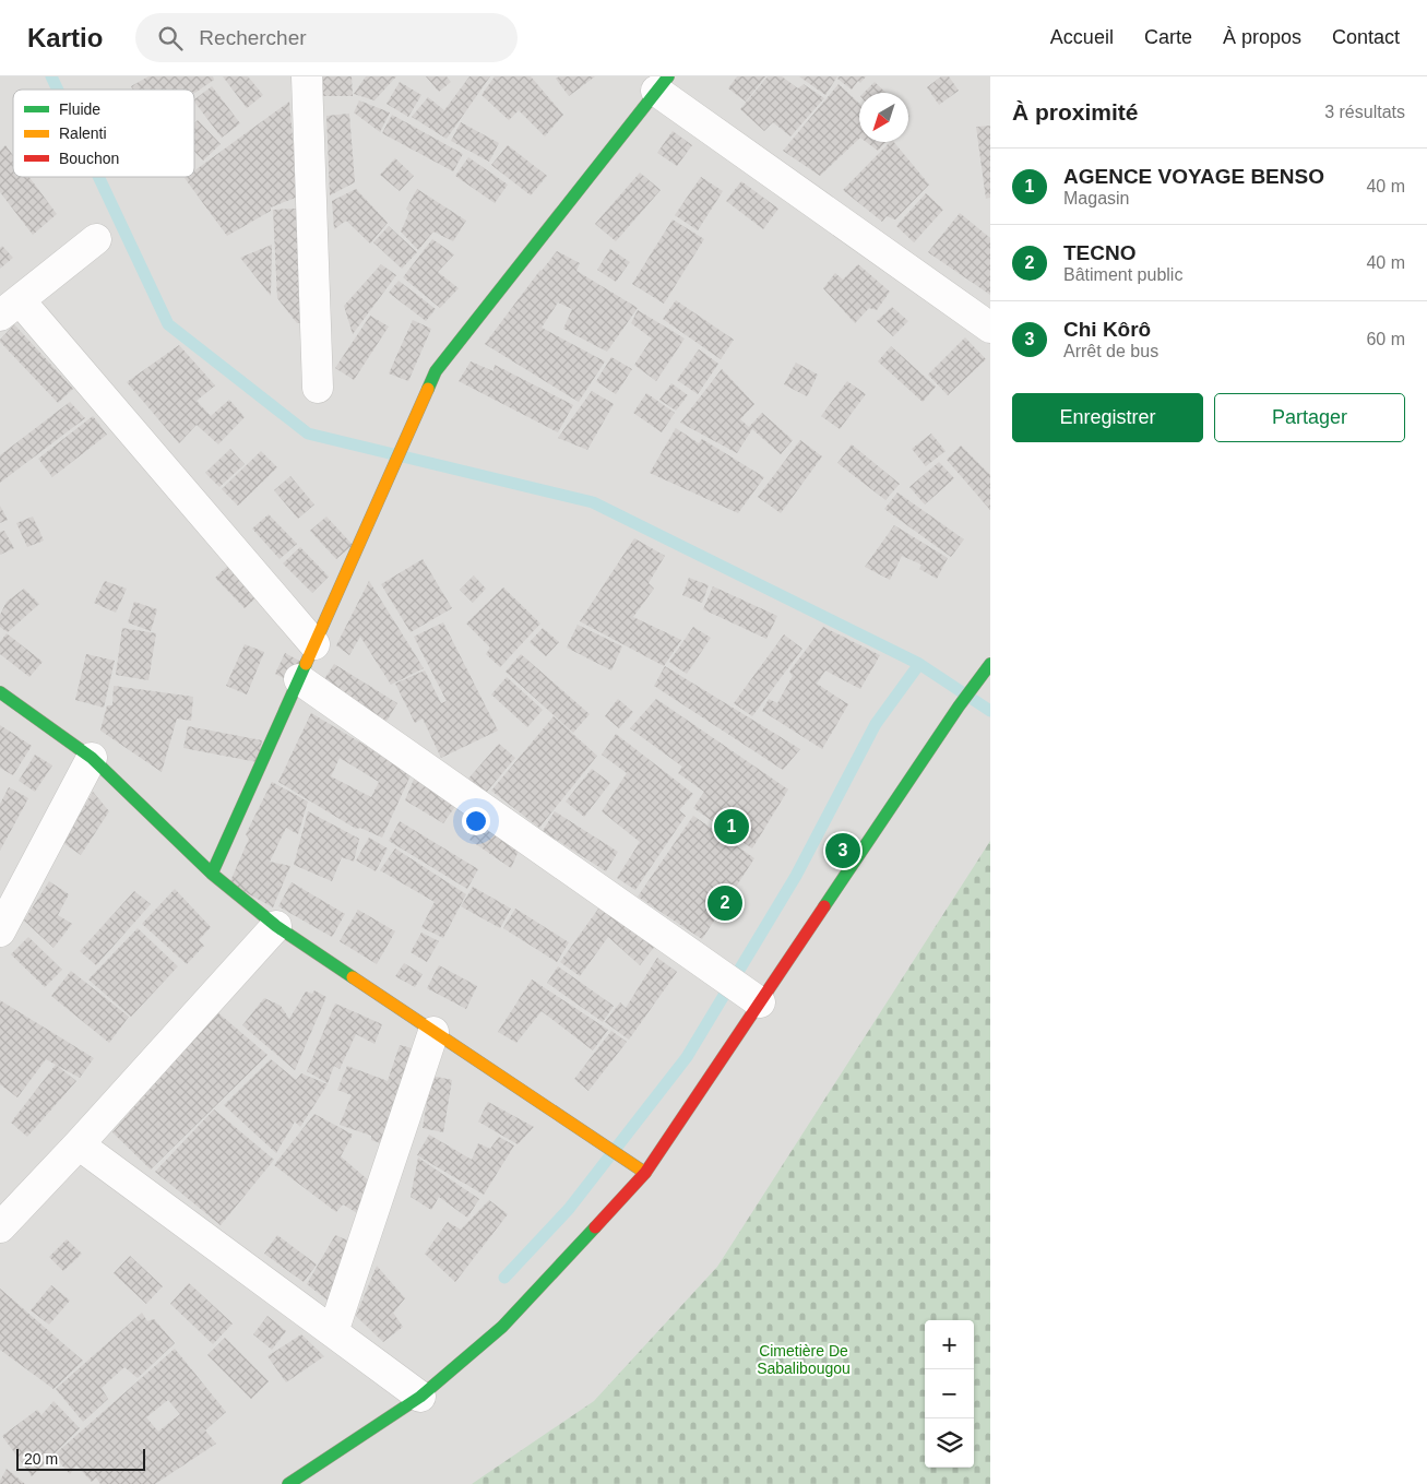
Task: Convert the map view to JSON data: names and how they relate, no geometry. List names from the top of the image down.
{
  "parks": ["Cimetière De Sabalibougou"],
  "legend": ["Fluide", "Ralenti", "Bouchon"],
  "scale_bar": "20 m",
  "north": "bottom left",
  "page": {
    "header": "Kartio",
    "search": "Rechercher",
    "nav": [
      "Accueil",
      "Carte",
      "À propos",
      "Contact"
    ],
    "heading": ["À proximité", "3 résultats"],
    "list": [
      {
        "mark": "1",
        "name": "AGENCE VOYAGE BENSO",
        "note": "Magasin",
        "value": "40 m"
      },
      {
        "mark": "2",
        "name": "TECNO",
        "note": "Bâtiment public",
        "value": "40 m"
      },
      {
        "mark": "3",
        "name": "Chi Kôrô",
        "note": "Arrêt de bus",
        "value": "60 m"
      }
    ],
    "buttons": ["Enregistrer", "Partager"],
    "pins": ["1", "3", "2"],
    "map_buttons": ["+", "−"],
    "scale": "20 m"
  }
}
